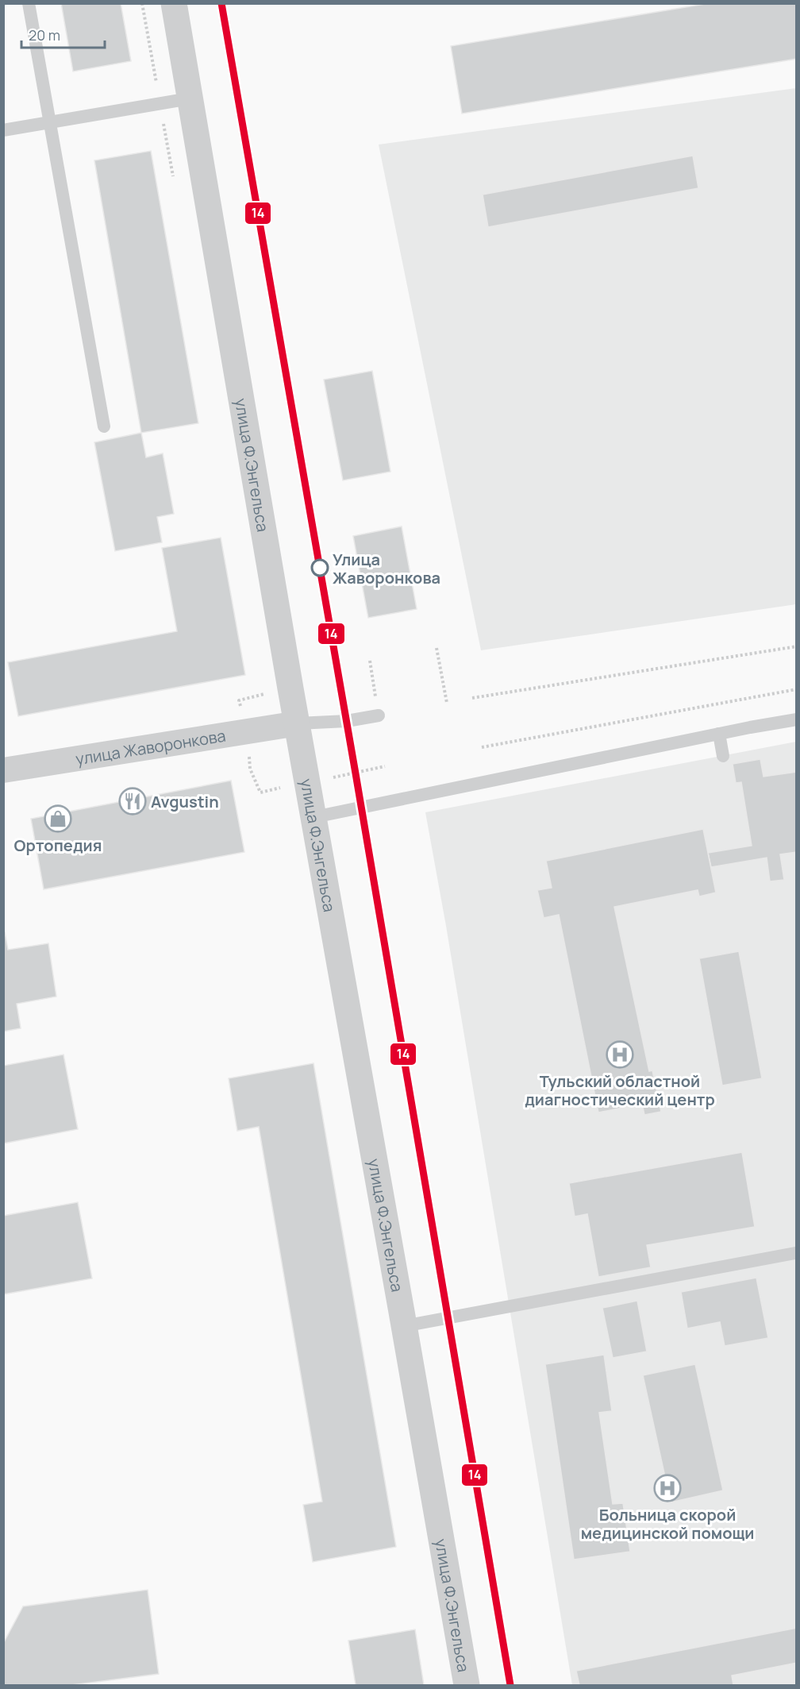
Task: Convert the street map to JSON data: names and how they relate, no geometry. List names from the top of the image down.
{
  "streets": {
    "street": ["улица Ф.Энгельса", "улица Жаворонкова"]
  },
  "crossings": [
    ["улица Ф.Энгельса", "улица Жаворонкова"]
  ],
  "places": {
    "other": ["Улица Жаворонкова"],
    "restaurant": ["Avgustin"],
    "shop": ["Ортопедия"],
    "hospital": ["Тульский областной диагностический центр", "Больница скорой медицинской помощи"]
  },
  "lines": ["transit line 14"],
  "scale_bar": "20 m"
}
